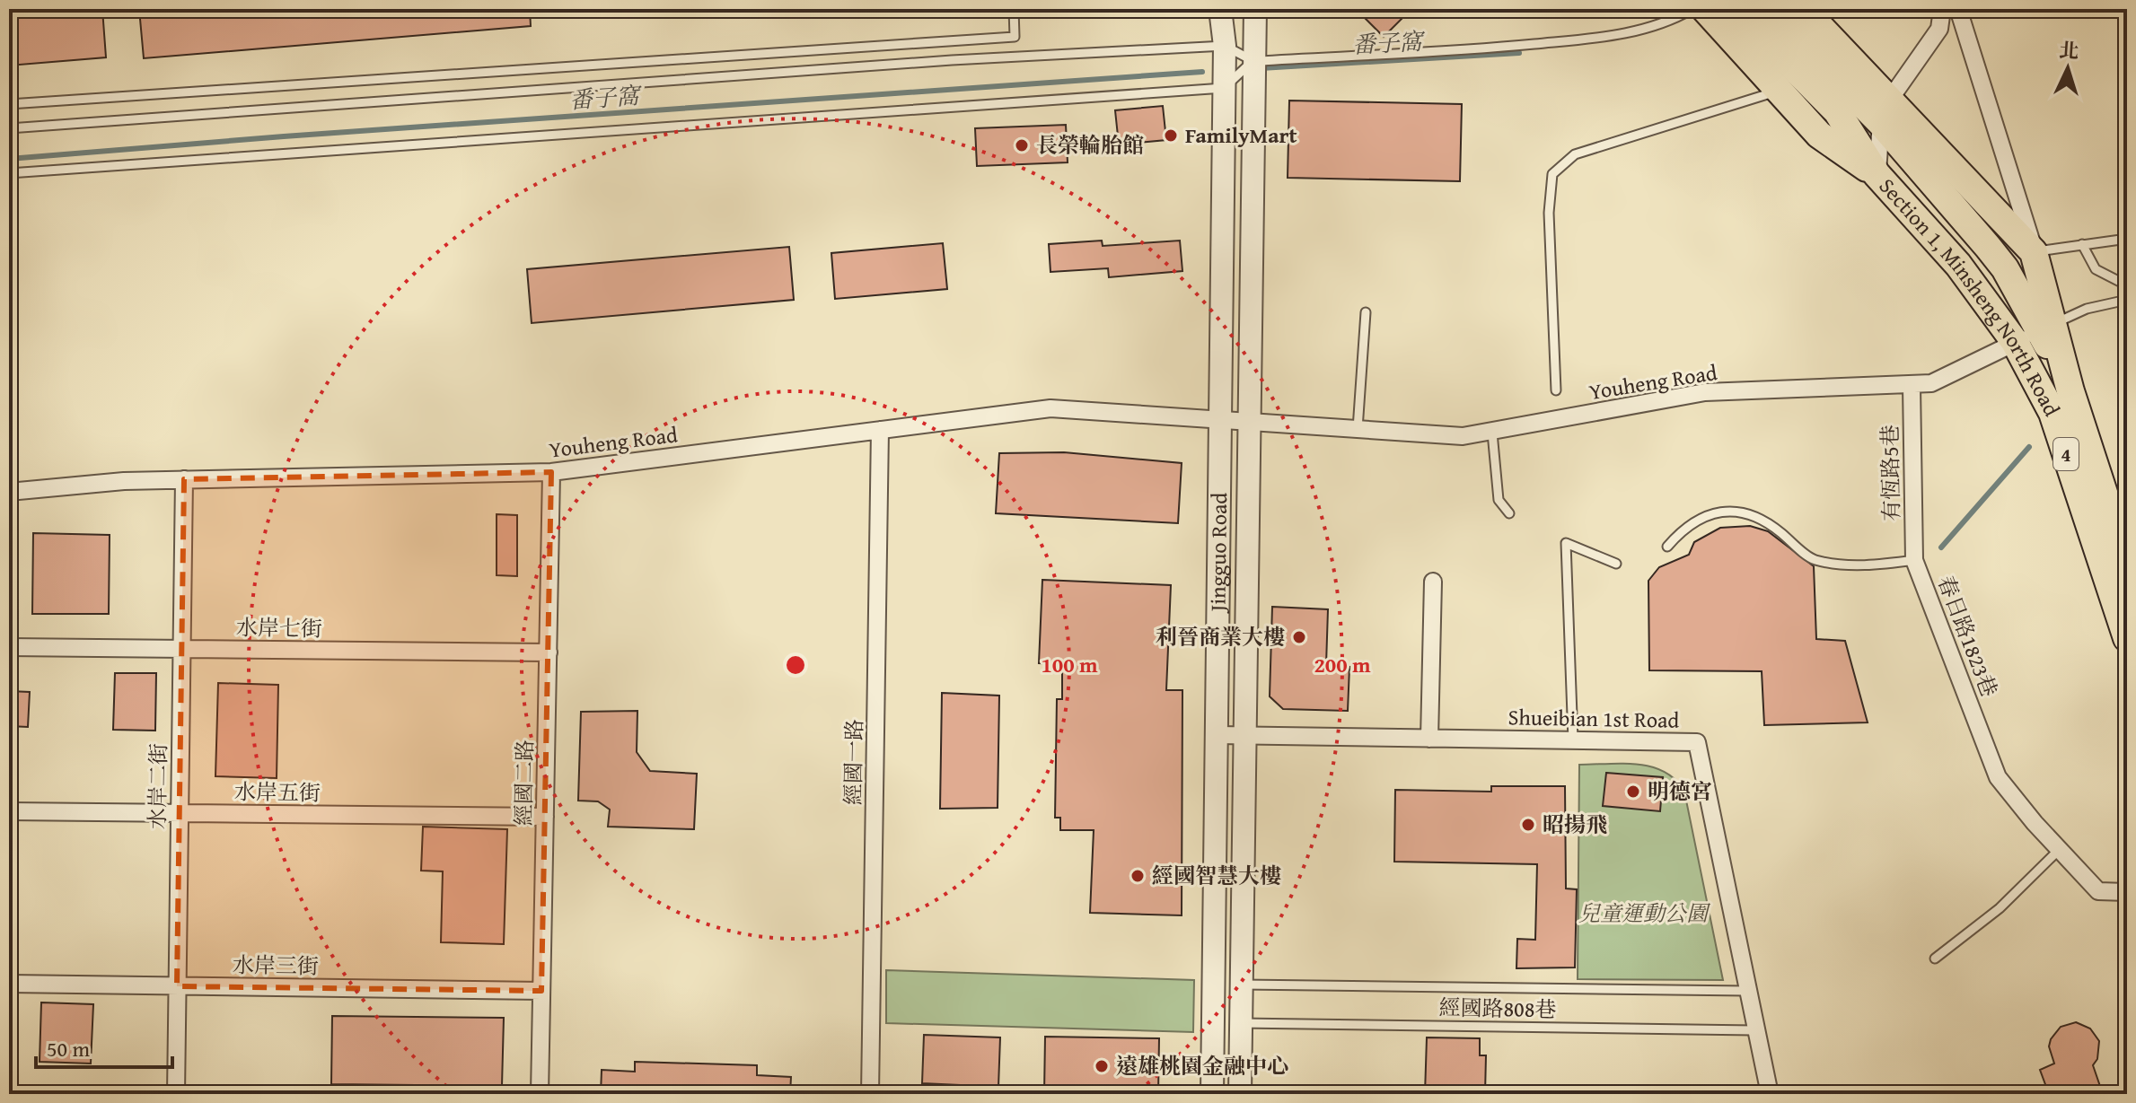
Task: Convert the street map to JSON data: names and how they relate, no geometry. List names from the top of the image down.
{
  "streets": {
    "main road": ["Section 1, Minsheng North Road", "4"],
    "street": [
      "Youheng Road",
      "有恆路5巷",
      "Jingguo Road",
      "水岸七街",
      "春日路1823巷",
      "Shueibian 1st Road",
      "經國一路",
      "經國二路",
      "水岸二街",
      "水岸五街",
      "水岸三街"
    ],
    "lane": ["經國路808巷"]
  },
  "crossings": [
    ["Section 1, Minsheng North Road", "Youheng Road"],
    ["Section 1, Minsheng North Road", "4"],
    ["Youheng Road", "4"],
    ["Youheng Road", "有恆路5巷"],
    ["Youheng Road", "Jingguo Road"],
    ["Youheng Road", "經國一路"],
    ["Youheng Road", "經國二路"],
    ["Youheng Road", "水岸二街"],
    ["有恆路5巷", "春日路1823巷"],
    ["Jingguo Road", "Shueibian 1st Road"],
    ["Jingguo Road", "經國路808巷"],
    ["水岸七街", "經國二路"],
    ["水岸七街", "水岸二街"],
    ["Shueibian 1st Road", "經國路808巷"],
    ["經國二路", "水岸五街"],
    ["經國二路", "水岸三街"],
    ["水岸二街", "水岸五街"],
    ["水岸二街", "水岸三街"]
  ],
  "water": ["番子窩"],
  "parks": ["兒童運動公園"],
  "places": [
    "FamilyMart",
    "長榮輪胎館",
    "利晉商業大樓",
    "明德宮",
    "昭揚飛",
    "經國智慧大樓",
    "遠雄桃園金融中心"
  ],
  "scale_bar": "50 m",
  "north": "top",
  "rings": ["100 m", "200 m"]
}
